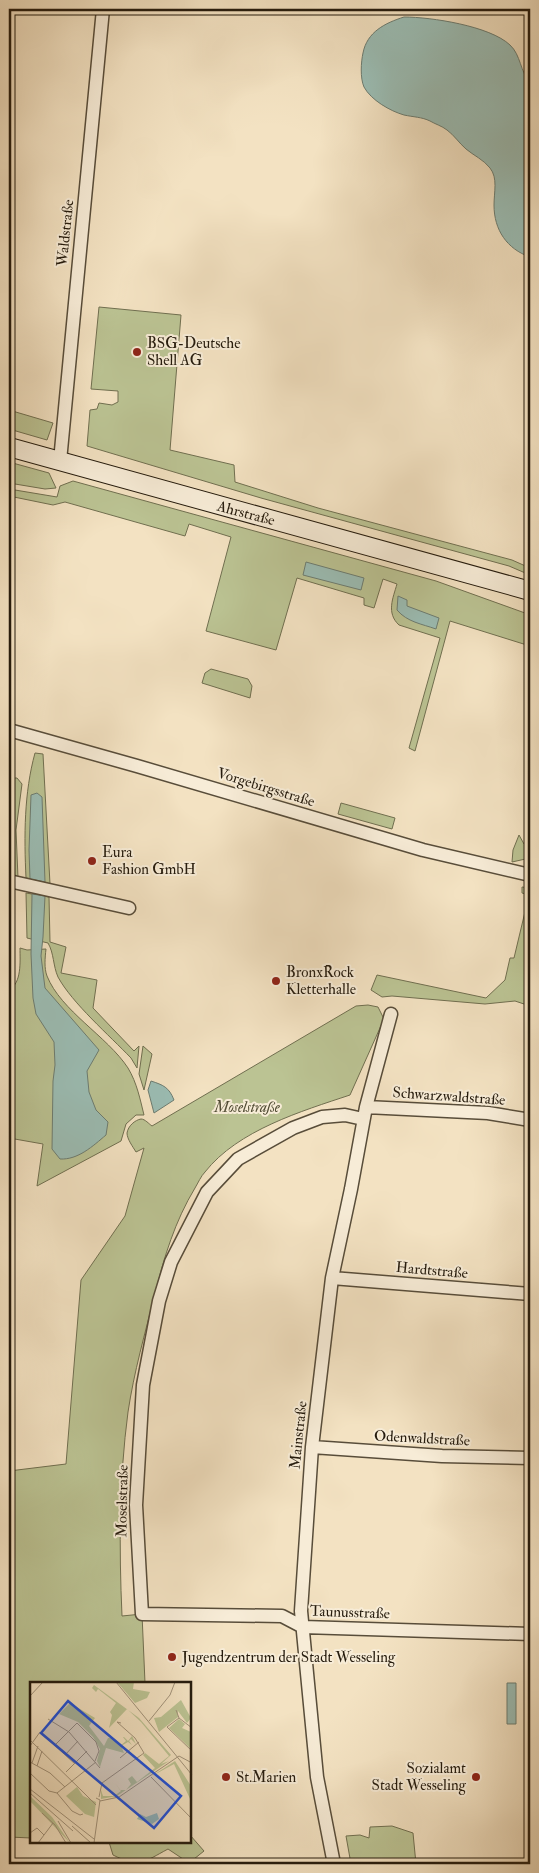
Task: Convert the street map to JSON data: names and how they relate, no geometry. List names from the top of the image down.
{
  "streets": {
    "main road": ["Ahrstraße"],
    "street": [
      "Waldstraße",
      "Vorgebirgsstraße",
      "Schwarzwaldstraße",
      "Hardtstraße",
      "Mainstraße",
      "Odenwaldstraße",
      "Moselstraße",
      "Taunusstraße"
    ]
  },
  "crossings": [
    ["Waldstraße", "Ahrstraße"],
    ["Schwarzwaldstraße", "Mainstraße"],
    ["Schwarzwaldstraße", "Moselstraße"],
    ["Hardtstraße", "Mainstraße"],
    ["Mainstraße", "Odenwaldstraße"],
    ["Mainstraße", "Moselstraße"],
    ["Mainstraße", "Taunusstraße"],
    ["Moselstraße", "Taunusstraße"]
  ],
  "parks": ["Moselstraße"],
  "places": [
    "BSG-Deutsche Shell AG",
    "Eura Fashion GmbH",
    "BronxRock Kletterhalle",
    "Jugendzentrum der Stadt Wesseling",
    "St.Marien",
    "Sozialamt Stadt Wesseling"
  ]
}
